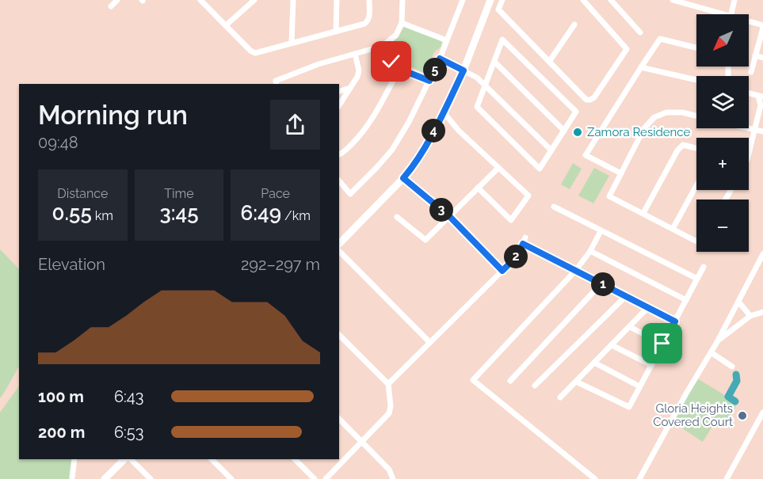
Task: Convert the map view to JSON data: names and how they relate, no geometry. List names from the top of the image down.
{
  "places": ["Zamora Residence", "Gloria Heights Covered Court"],
  "north": "bottom left",
  "page": {
    "map_buttons": ["+", "−"],
    "pins": [
      "5",
      "4",
      "3",
      "2",
      "1"
    ],
    "heading": ["Morning run", "09:48"],
    "stats": [
      ["Distance", "0.55 km"],
      ["Time", "3:45"],
      ["Pace", "6:49 /km"]
    ],
    "chart": ["Elevation", "292–297 m"],
    "list": [
      {
        "name": "100 m",
        "note": "6:43"
      },
      {
        "name": "200 m",
        "note": "6:53"
      }
    ]
  }
}
